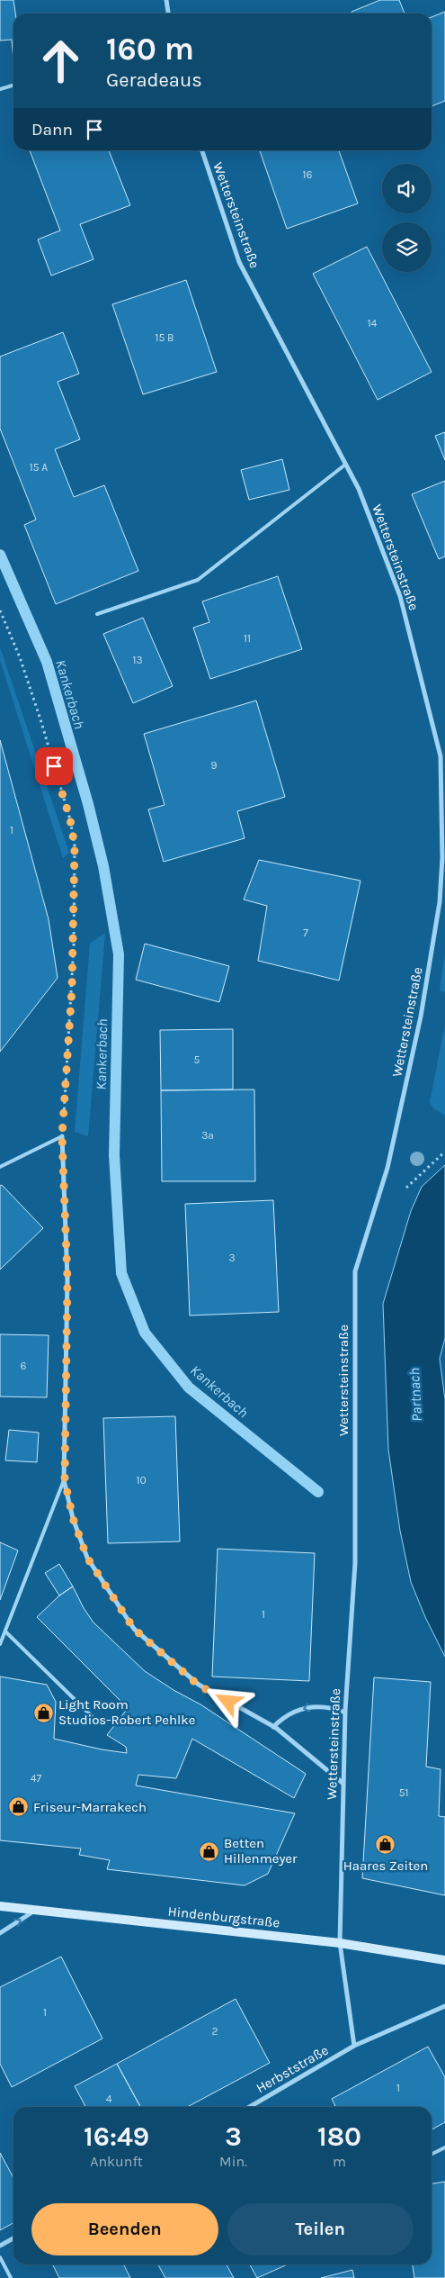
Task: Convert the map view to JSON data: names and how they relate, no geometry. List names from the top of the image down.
{
  "streets": {
    "street": ["Wettersteinstraße", "Hindenburgstraße", "Herbststraße"]
  },
  "crossings": [
    ["Wettersteinstraße", "Hindenburgstraße"]
  ],
  "water": ["Kankerbach", "Partnach"],
  "places": {
    "shop": [
      "Light Room Studios-Robert Pehlke",
      "Friseur-Marrakech",
      "Haares Zeiten",
      "Betten Hillenmeyer"
    ]
  },
  "house_numbers": [
    "16",
    "14",
    "15 B",
    "15 A",
    "11",
    "13",
    "9",
    "1",
    "7",
    "5",
    "3a",
    "3",
    "6",
    "10",
    "1",
    "47",
    "51",
    "1",
    "2",
    "1",
    "4"
  ],
  "page": {
    "turn": ["160 m", "Geradeaus"],
    "then": "Dann",
    "eta": [
      "16:49",
      "Ankunft",
      "3",
      "Min.",
      "180",
      "m"
    ],
    "buttons": ["Beenden", "Teilen"]
  }
}
